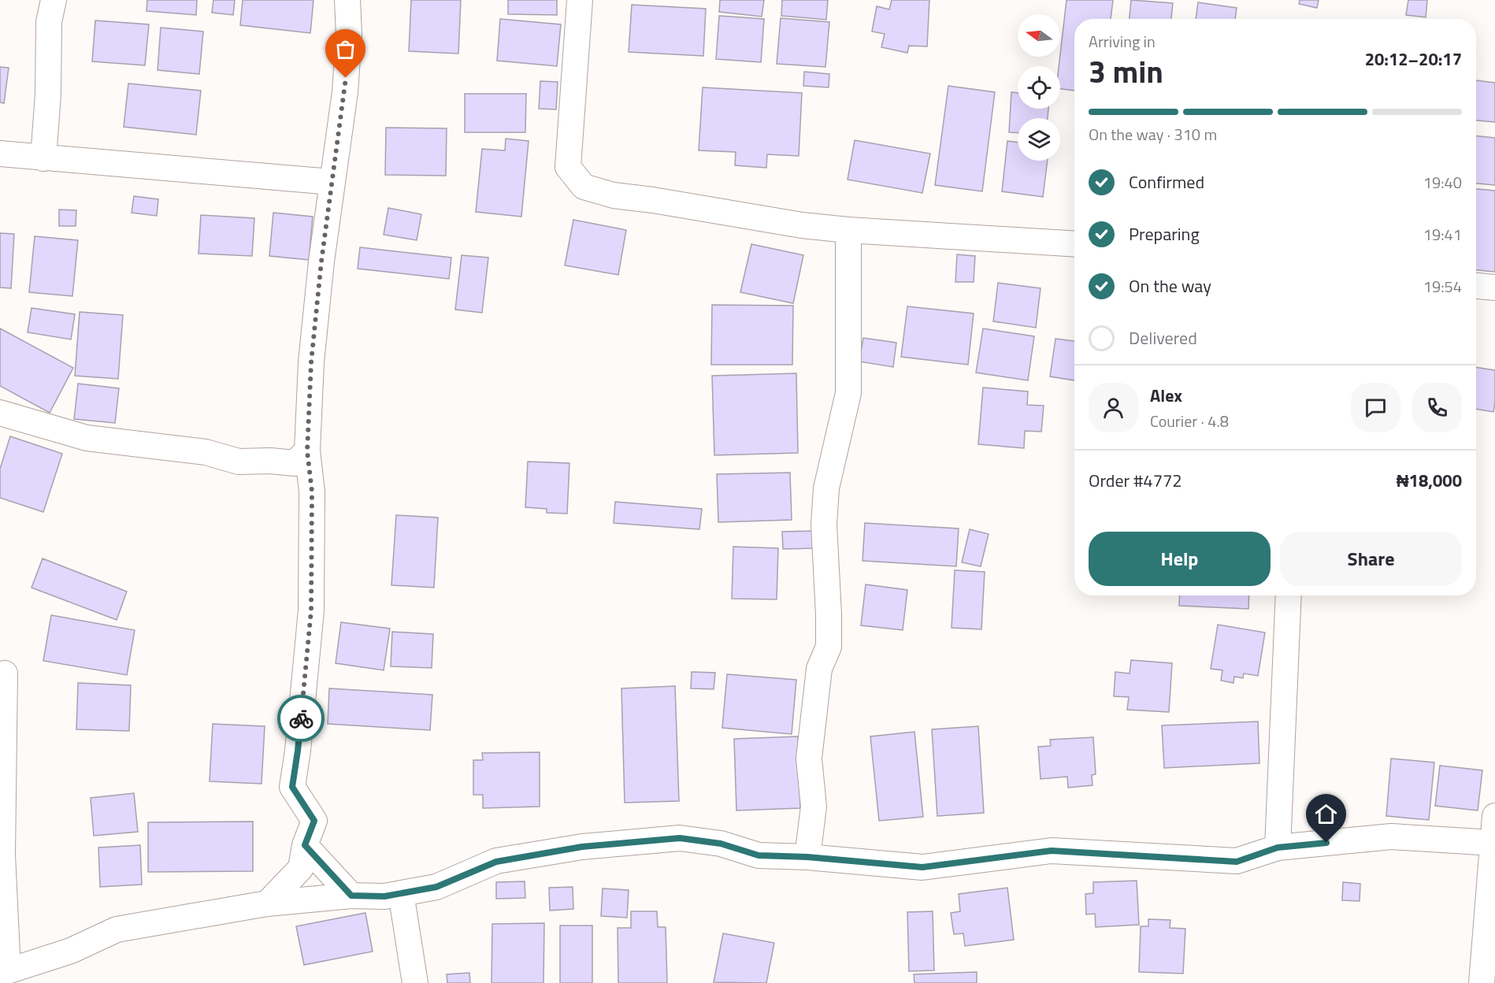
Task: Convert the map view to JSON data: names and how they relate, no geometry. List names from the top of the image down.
{
  "north": "left",
  "page": {
    "heading": ["3 min", "Arriving in", "20:12–20:17"],
    "panel": [
      "Alex",
      "Courier · 4.8",
      "Order #4772",
      "₦18,000"
    ],
    "bar": "On the way · 310 m",
    "list": [
      ["Confirmed", "19:40"],
      ["Preparing", "19:41"],
      ["On the way", "19:54"],
      "Delivered"
    ],
    "buttons": ["Help", "Share"]
  }
}
